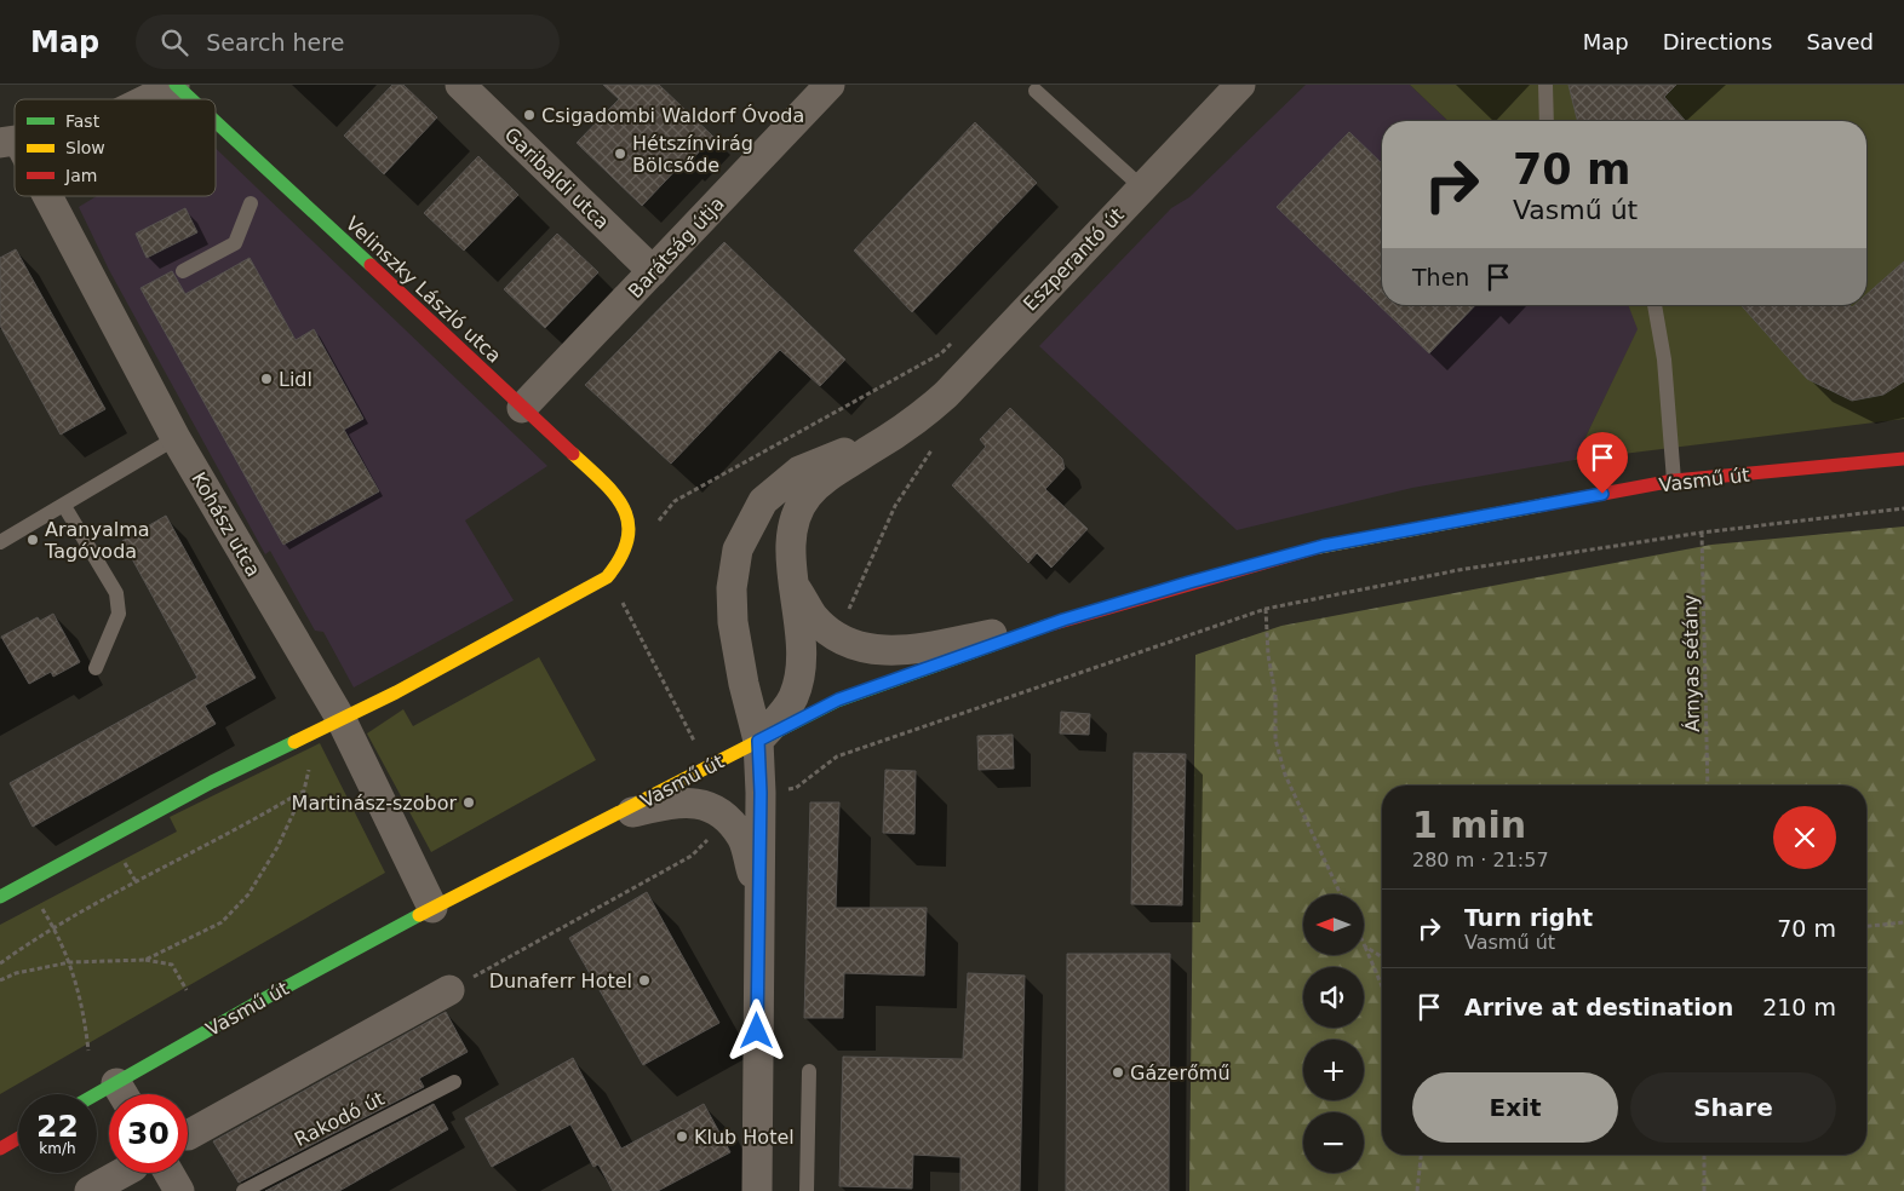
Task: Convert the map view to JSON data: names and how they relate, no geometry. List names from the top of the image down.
{
  "streets": {
    "street": [
      "Garibaldi utca",
      "Barátság útja",
      "Eszperantó út",
      "Velinszky László utca",
      "Vasmű út",
      "Kohász utca"
    ],
    "lane": ["Rakodó út"],
    "path": ["Árnyas sétány"]
  },
  "crossings": [
    ["Garibaldi utca", "Barátság útja"],
    ["Barátság útja", "Velinszky László utca"],
    ["Eszperantó út", "Vasmű út"],
    ["Velinszky László utca", "Kohász utca"],
    ["Vasmű út", "Kohász utca"]
  ],
  "places": [
    "Csigadombi Waldorf Óvoda",
    "Hétszínvirág Bölcsőde",
    "Lidl",
    "Aranyalma Tagóvoda",
    "Martinász-szobor",
    "Dunaferr Hotel",
    "Gázerőmű",
    "Klub Hotel"
  ],
  "legend": ["Fast", "Slow", "Jam"],
  "north": "left",
  "page": {
    "header": "Map",
    "search": "Search here",
    "nav": ["Map", "Directions", "Saved"],
    "turn": ["70 m", "Vasmű út"],
    "then": "Then",
    "heading": ["1 min", "280 m · 21:57"],
    "list": [
      {
        "name": "Turn right",
        "note": "Vasmű út",
        "value": "70 m"
      },
      {
        "name": "Arrive at destination",
        "value": "210 m"
      }
    ],
    "map_buttons": ["+", "−"],
    "buttons": ["Exit", "Share"],
    "speed": "22 km/h",
    "limit": "30"
  }
}
